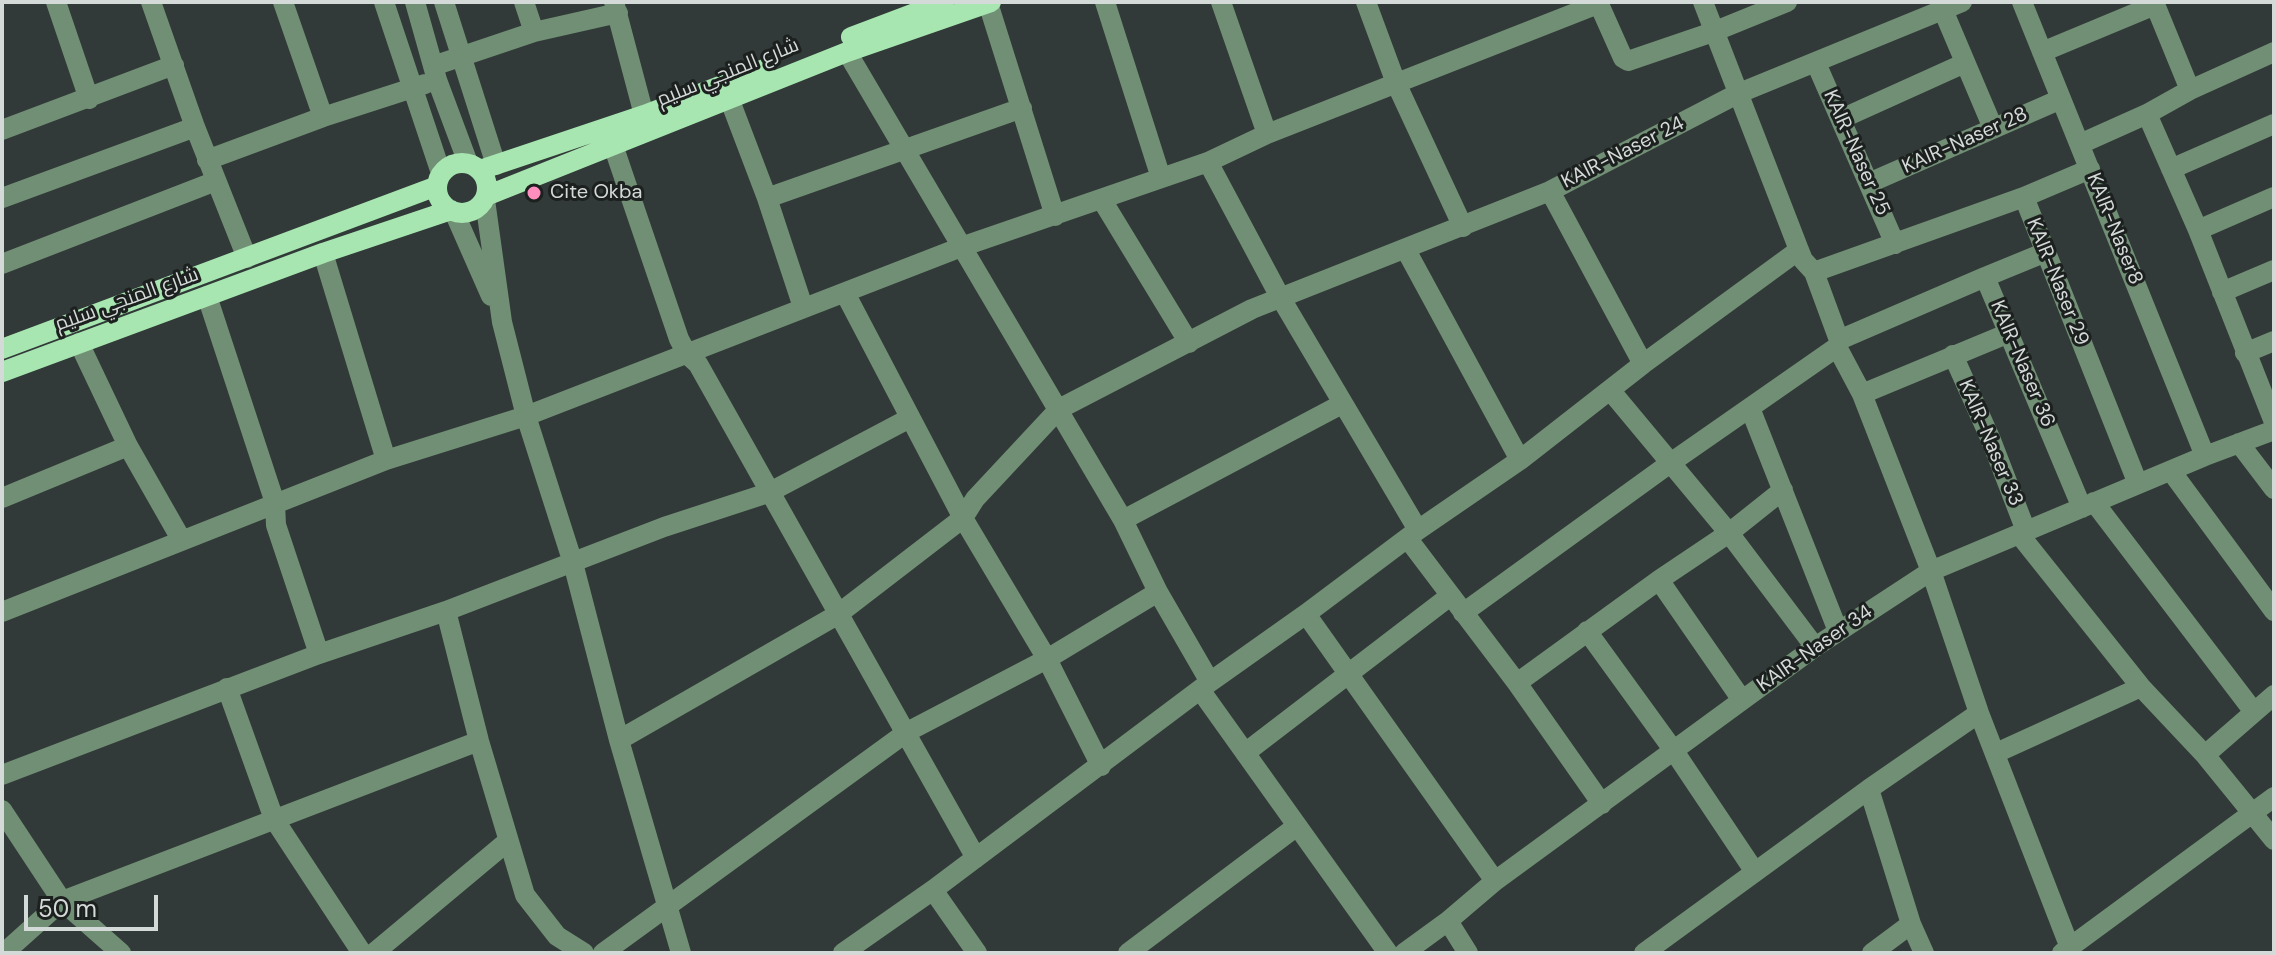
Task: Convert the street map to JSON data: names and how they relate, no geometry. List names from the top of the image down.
{
  "streets": {
    "main road": ["شارع المنجي سليم"],
    "street": [
      "KAIR-Naser 28",
      "KAIR-Naser 24",
      "KAIR-Naser 25",
      "KAIR-Naser8",
      "KAIR-Naser 29",
      "KAIR-Naser 36",
      "KAIR-Naser 33",
      "KAIR-Naser 34"
    ]
  },
  "crossings": [
    ["KAIR-Naser 28", "KAIR-Naser 25"],
    ["KAIR-Naser 28", "KAIR-Naser8"],
    ["KAIR-Naser 24", "KAIR-Naser 25"],
    ["KAIR-Naser 25", "KAIR-Naser 29"],
    ["KAIR-Naser8", "KAIR-Naser 34"],
    ["KAIR-Naser 29", "KAIR-Naser 34"],
    ["KAIR-Naser 36", "KAIR-Naser 34"],
    ["KAIR-Naser 33", "KAIR-Naser 34"]
  ],
  "places": ["Cite Okba"],
  "scale_bar": "50 m"
}
